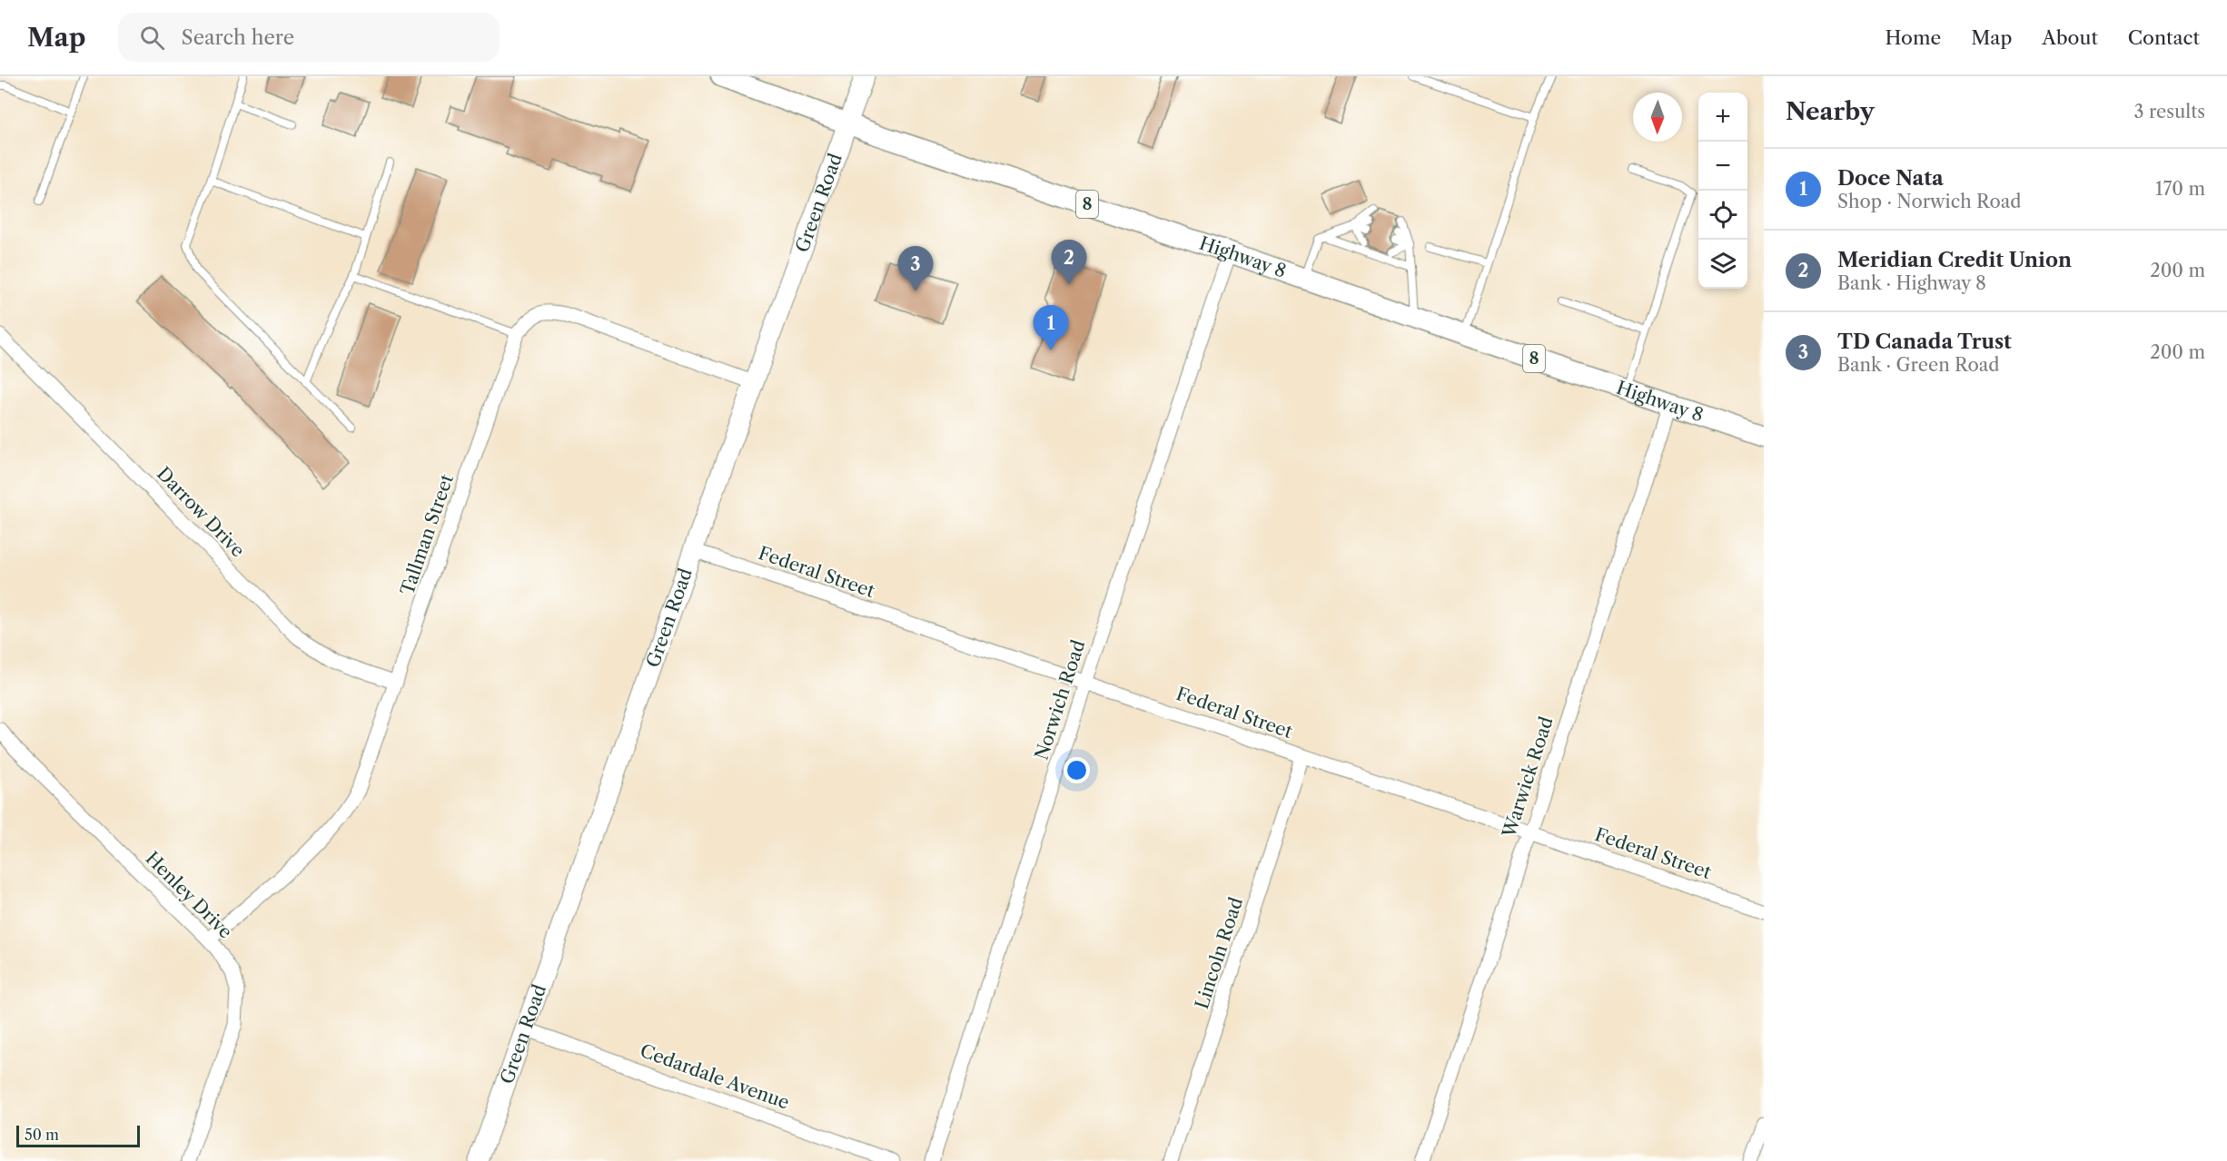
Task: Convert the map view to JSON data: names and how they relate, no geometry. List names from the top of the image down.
{
  "streets": {
    "main road": ["8", "Highway 8"],
    "street": [
      "Green Road",
      "Darrow Drive",
      "Tallman Street",
      "Federal Street",
      "Norwich Road",
      "Warwick Road",
      "Henley Drive",
      "Lincoln Road",
      "Cedardale Avenue"
    ]
  },
  "crossings": [
    ["Green Road", "Highway 8"],
    ["Green Road", "Tallman Street"],
    ["Green Road", "Federal Street"],
    ["Green Road", "Cedardale Avenue"],
    ["Highway 8", "Norwich Road"],
    ["Highway 8", "Warwick Road"],
    ["Darrow Drive", "Tallman Street"],
    ["Tallman Street", "Henley Drive"],
    ["Federal Street", "Norwich Road"],
    ["Federal Street", "Warwick Road"],
    ["Federal Street", "Lincoln Road"]
  ],
  "scale_bar": "50 m",
  "north": "bottom",
  "page": {
    "header": "Map",
    "search": "Search here",
    "nav": [
      "Home",
      "Map",
      "About",
      "Contact"
    ],
    "heading": ["Nearby", "3 results"],
    "map_buttons": ["+", "−"],
    "list": [
      {
        "mark": "1",
        "name": "Doce Nata",
        "note": "Shop · Norwich Road",
        "value": "170 m"
      },
      {
        "mark": "2",
        "name": "Meridian Credit Union",
        "note": "Bank · Highway 8",
        "value": "200 m"
      },
      {
        "mark": "3",
        "name": "TD Canada Trust",
        "note": "Bank · Green Road",
        "value": "200 m"
      }
    ],
    "pins": ["2", "3", "1"],
    "scale": "50 m"
  }
}
